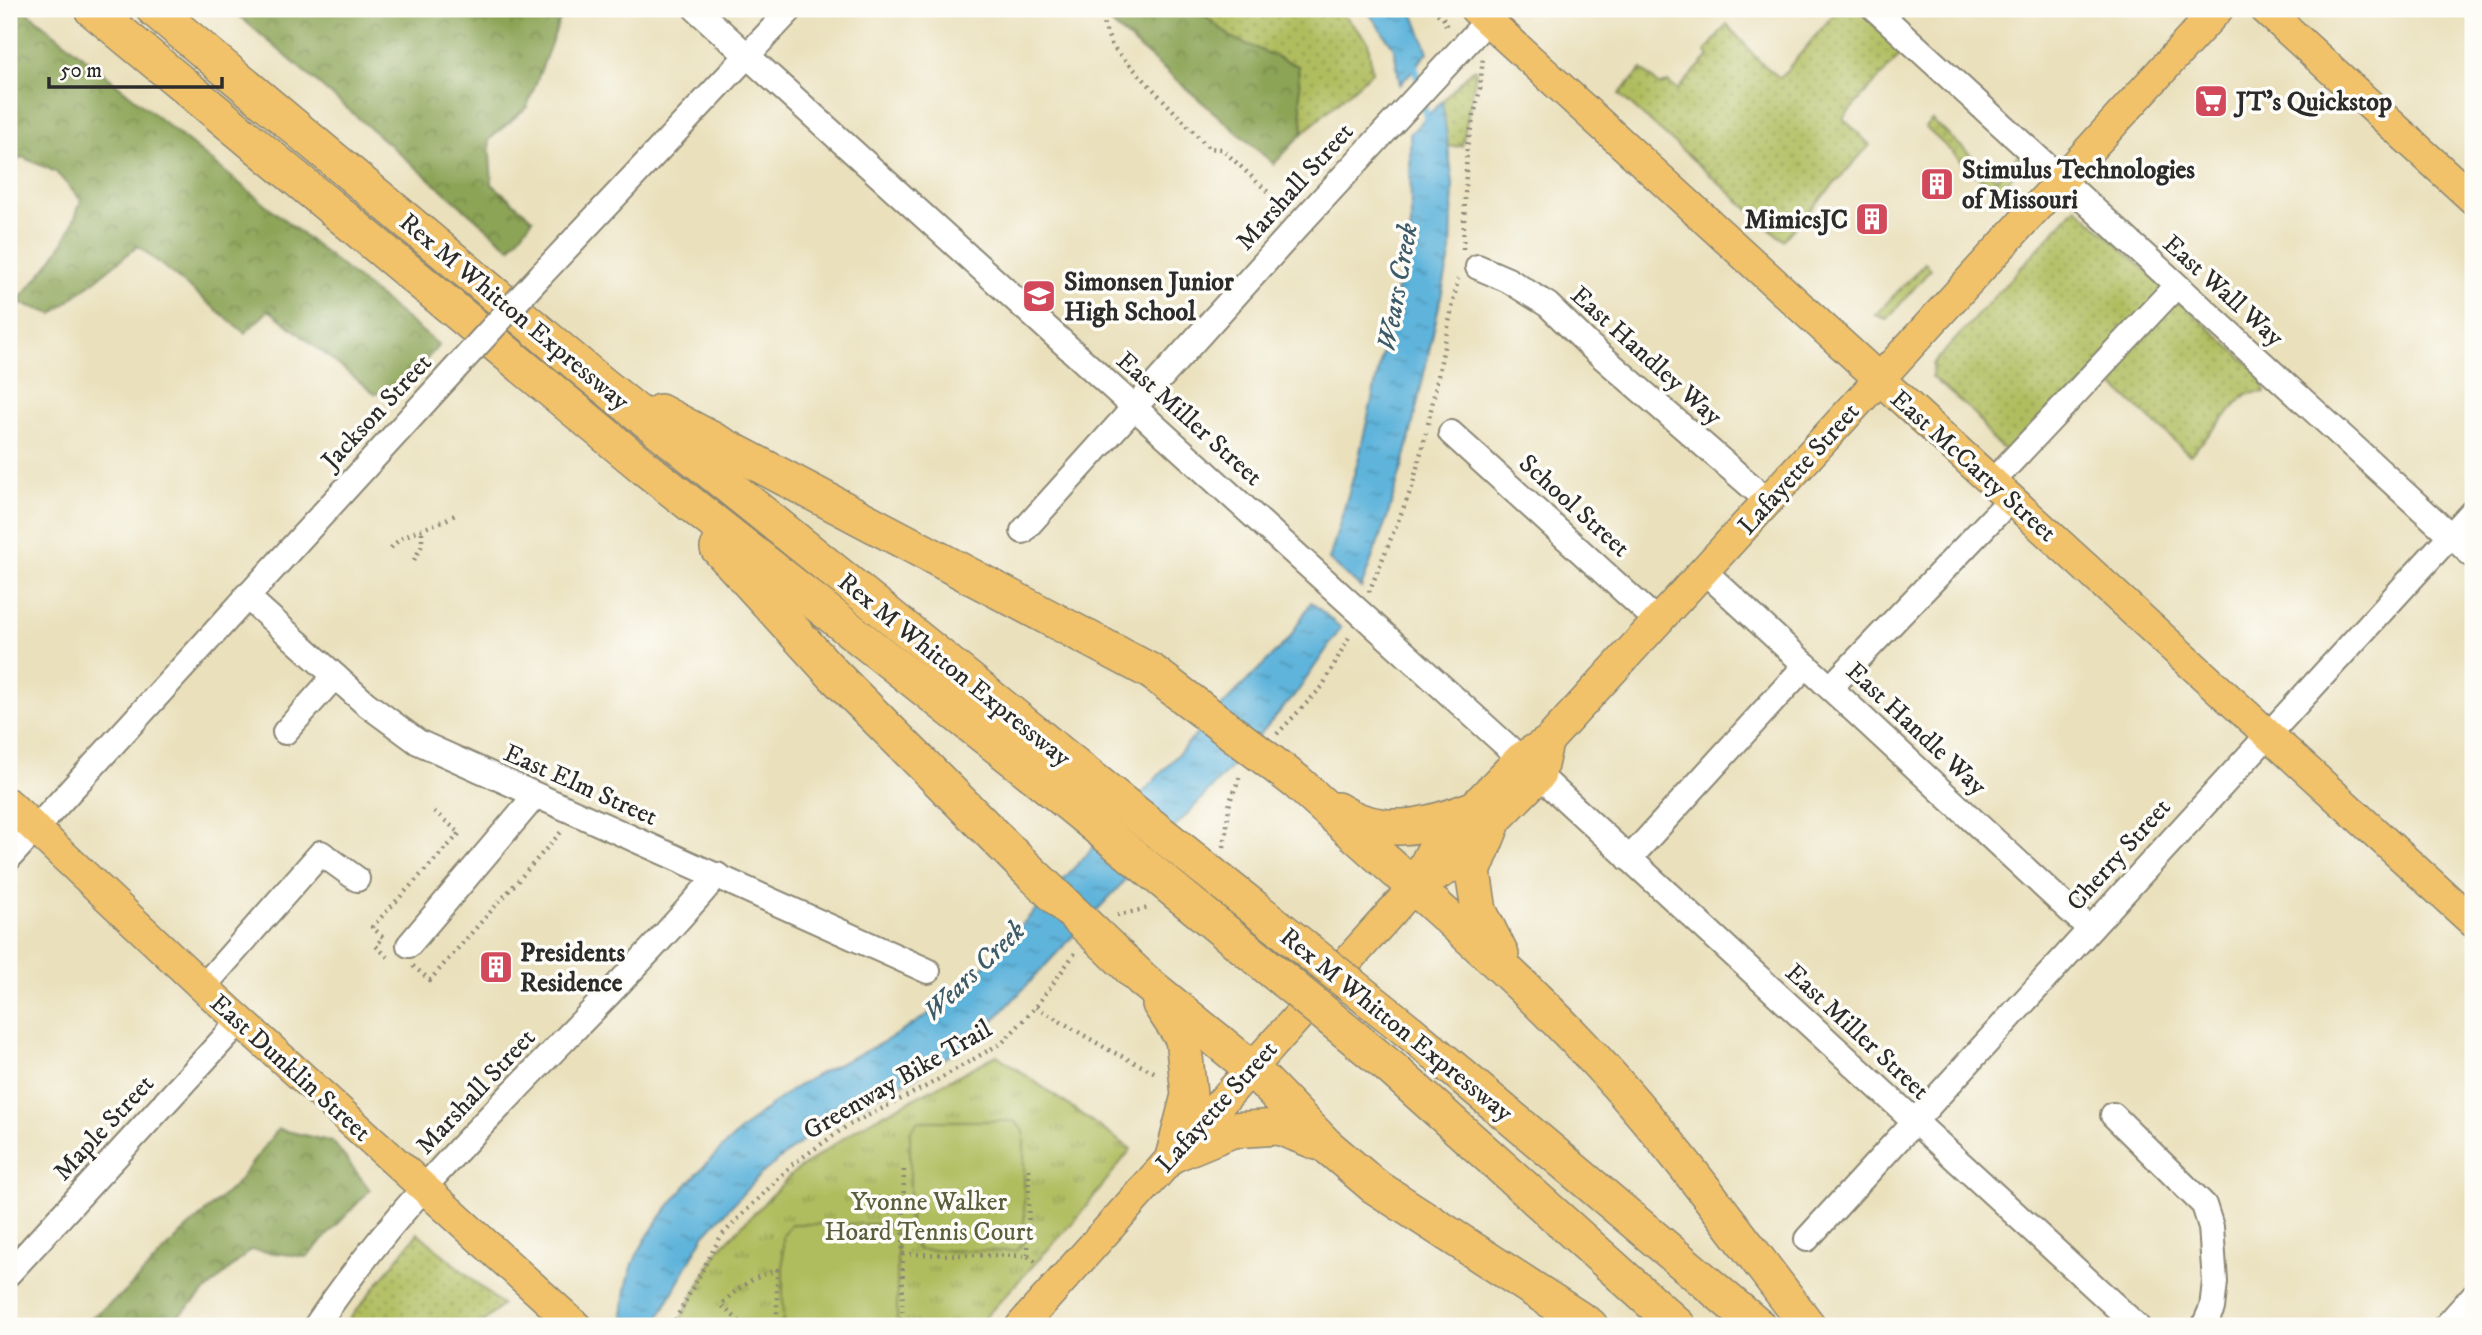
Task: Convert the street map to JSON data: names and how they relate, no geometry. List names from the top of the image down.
{
  "streets": {
    "highway": ["Rex M Whitton Expressway"],
    "main road": ["East McCarty Street", "Lafayette Street", "East Dunklin Street"],
    "street": [
      "Marshall Street",
      "East Wall Way",
      "East Handley Way",
      "Jackson Street",
      "East Miller Street",
      "School Street",
      "East Handle Way",
      "East Elm Street",
      "Cherry Street",
      "Maple Street"
    ],
    "path": ["Greenway Bike Trail"]
  },
  "crossings": [
    ["Marshall Street", "East Miller Street"],
    ["Marshall Street", "East McCarty Street"],
    ["Marshall Street", "East Elm Street"],
    ["Marshall Street", "East Dunklin Street"],
    ["East Wall Way", "Lafayette Street"],
    ["East Wall Way", "Cherry Street"],
    ["East Handley Way", "Lafayette Street"],
    ["Jackson Street", "East Miller Street"],
    ["Jackson Street", "East Elm Street"],
    ["Jackson Street", "East Dunklin Street"],
    ["East Miller Street", "Lafayette Street"],
    ["East Miller Street", "Cherry Street"],
    ["East McCarty Street", "Lafayette Street"],
    ["East McCarty Street", "Cherry Street"],
    ["Lafayette Street", "School Street"],
    ["Lafayette Street", "East Handle Way"],
    ["East Handle Way", "Cherry Street"],
    ["East Dunklin Street", "Maple Street"]
  ],
  "water": ["Wears Creek"],
  "parks": ["Yvonne Walker Hoard Tennis Court"],
  "places": {
    "supermarket": ["JT's Quickstop"],
    "building": ["Stimulus Technologies of Missouri", "MimicsJC", "Presidents Residence"],
    "school or university": ["Simonsen Junior High School"]
  },
  "scale_bar": "50 m"
}
